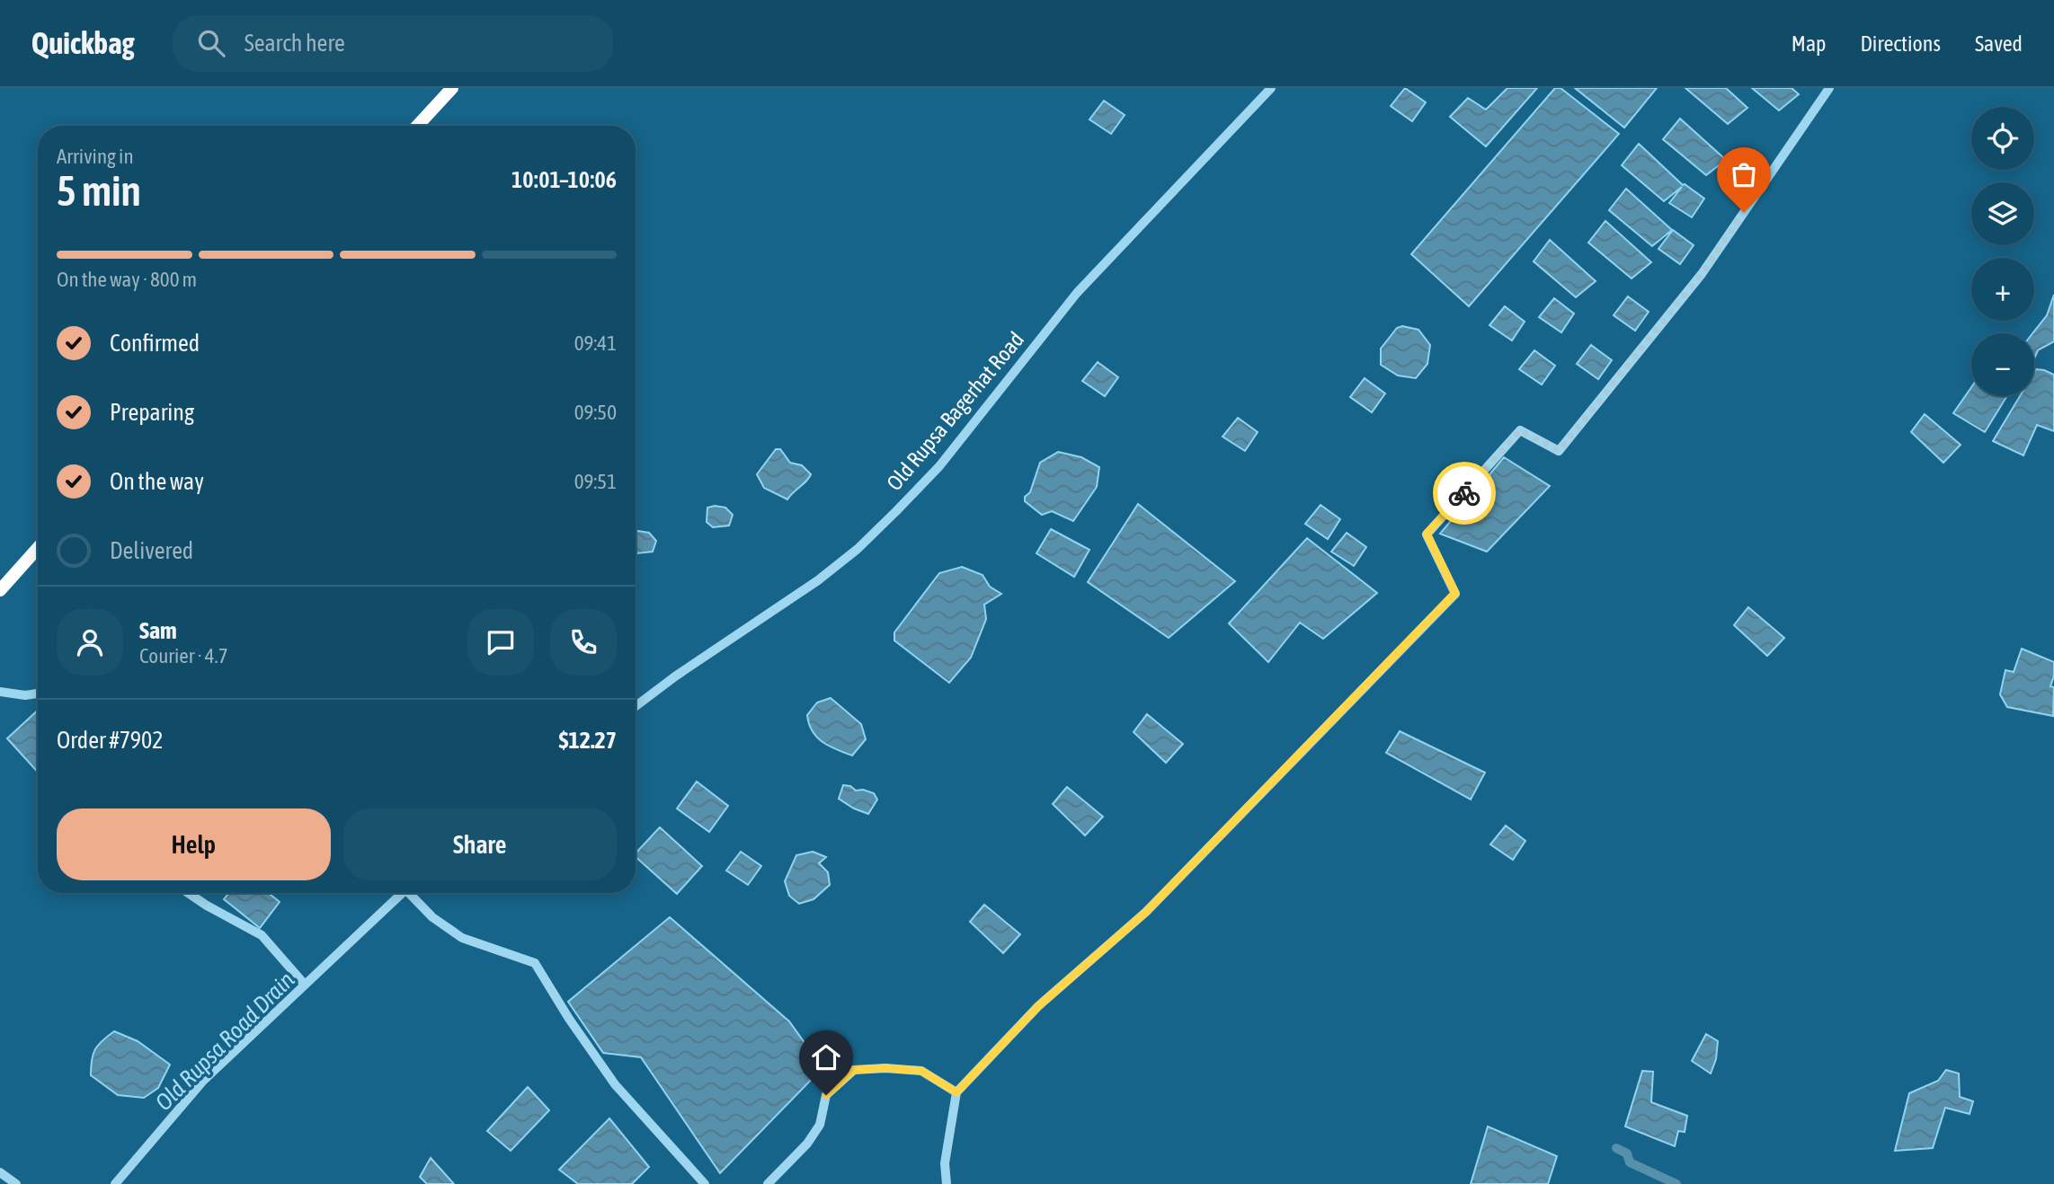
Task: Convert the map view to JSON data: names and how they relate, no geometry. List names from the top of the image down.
{
  "streets": {
    "street": ["Old Rupsa Bagerhat Road"]
  },
  "water": ["Old Rupsa Road Drain"],
  "page": {
    "header": "Quickbag",
    "search": "Search here",
    "nav": ["Map", "Directions", "Saved"],
    "map_buttons": ["+", "−"],
    "heading": ["5 min", "Arriving in", "10:01–10:06"],
    "panel": [
      "Sam",
      "Courier · 4.7",
      "Order #7902",
      "$12.27"
    ],
    "bar": "On the way · 800 m",
    "list": [
      ["Confirmed", "09:41"],
      ["Preparing", "09:50"],
      ["On the way", "09:51"],
      "Delivered"
    ],
    "buttons": ["Help", "Share"]
  }
}
